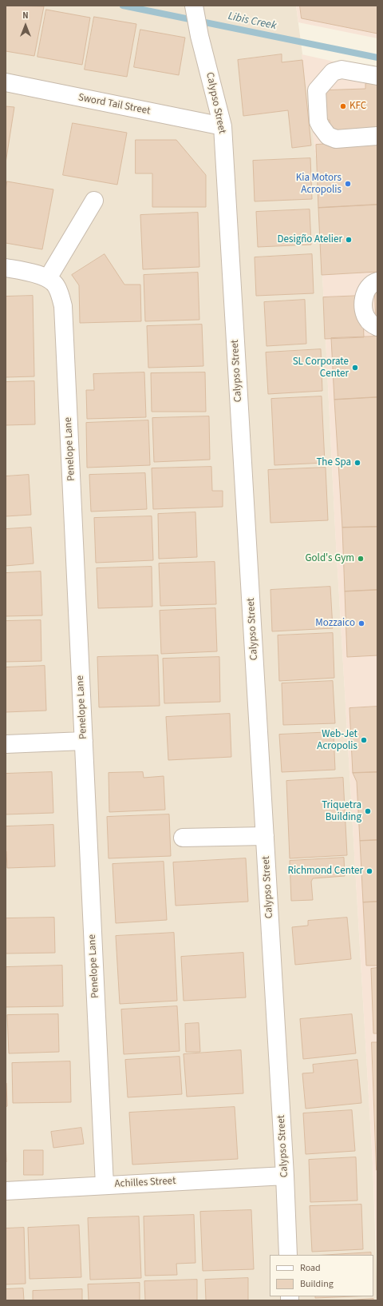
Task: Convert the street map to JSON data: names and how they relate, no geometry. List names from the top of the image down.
{
  "streets": {
    "street": [
      "Calypso Street",
      "Sword Tail Street",
      "Penelope Lane",
      "Achilles Street"
    ]
  },
  "crossings": [
    ["Calypso Street", "Sword Tail Street"],
    ["Calypso Street", "Achilles Street"],
    ["Penelope Lane", "Achilles Street"]
  ],
  "water": ["Libis Creek"],
  "places": [
    "KFC",
    "Kia Motors Acropolis",
    "Desigño Atelier",
    "SL Corporate Center",
    "The Spa",
    "Gold's Gym",
    "Mozzaico",
    "Web-Jet Acropolis",
    "Triquetra Building",
    "Richmond Center"
  ],
  "legend": ["Road", "Building"],
  "north": "top"
}
